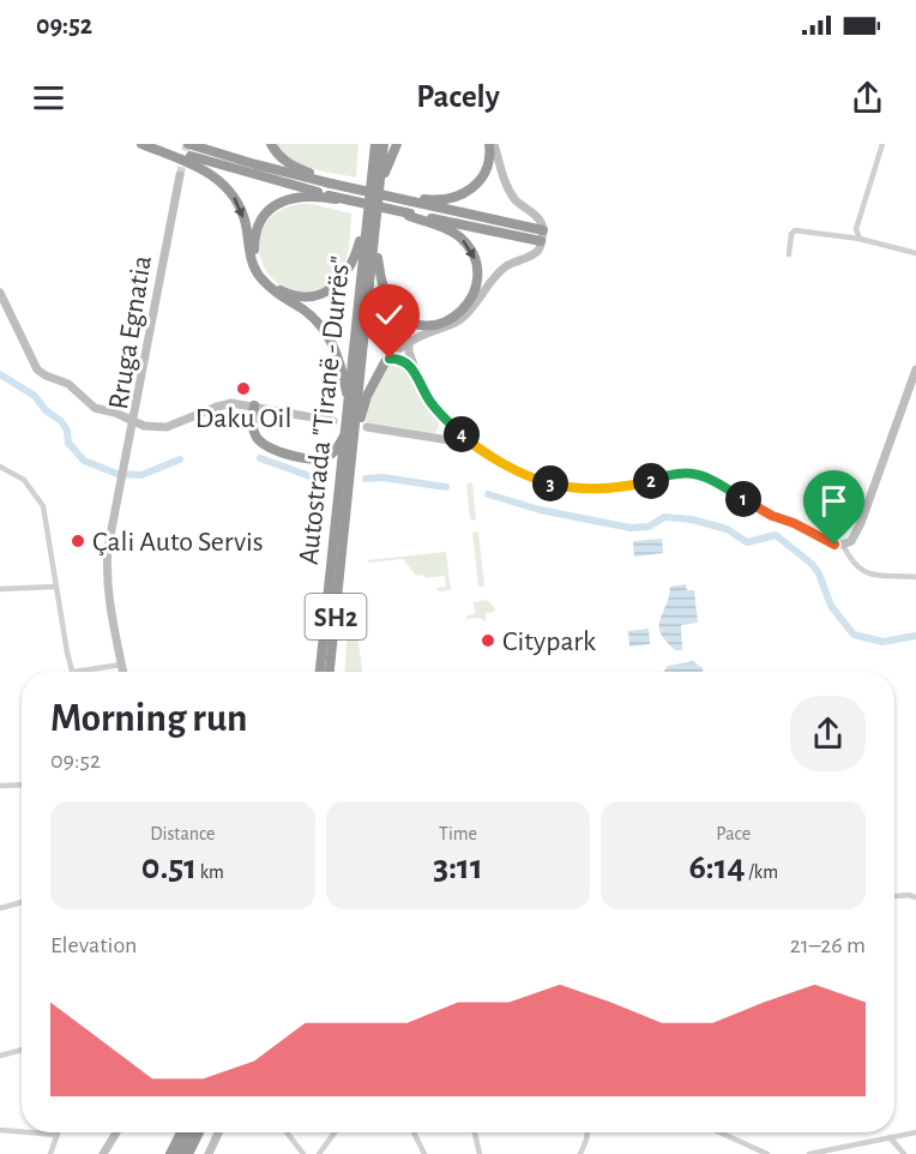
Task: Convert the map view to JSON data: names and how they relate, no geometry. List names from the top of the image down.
{
  "streets": {
    "highway": ["Autostrada \"Tiranë - Durrës\"", "SH2"],
    "main road": ["Rruga Egnatia"]
  },
  "places": ["Daku Oil", "Çali Auto Servis", "Citypark"],
  "page": {
    "status": "09:52",
    "header": "Pacely",
    "pins": [
      "4",
      "2",
      "3",
      "1"
    ],
    "heading": ["Morning run", "09:52"],
    "stats": [
      ["Distance", "0.51 km"],
      ["Time", "3:11"],
      ["Pace", "6:14 /km"]
    ],
    "chart": ["Elevation", "21–26 m"]
  }
}
